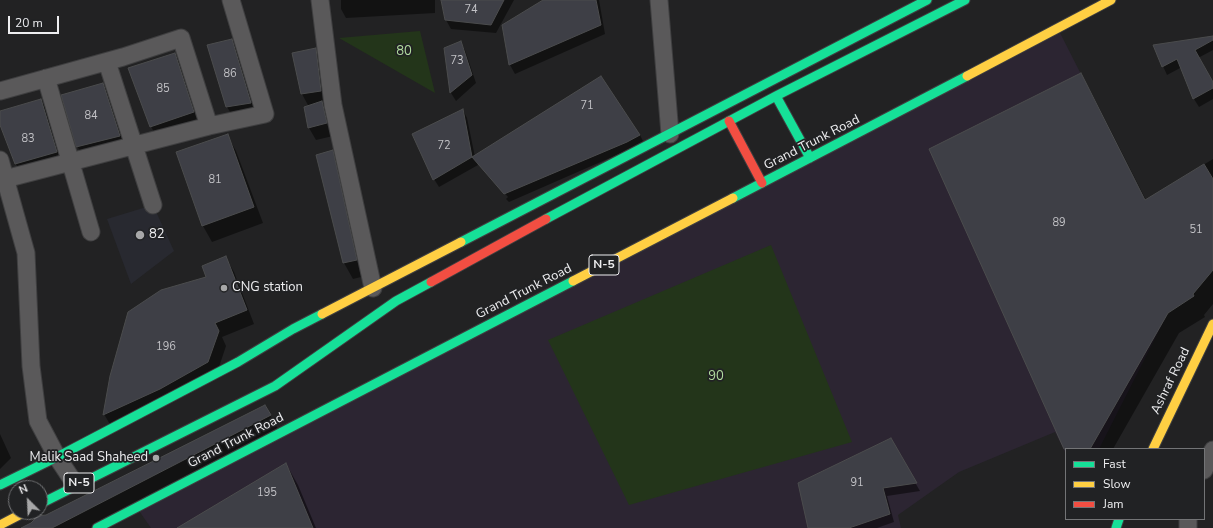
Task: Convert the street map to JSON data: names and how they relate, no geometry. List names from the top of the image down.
{
  "streets": {
    "main road": ["Grand Trunk Road", "N-5", "Ashraf Road"]
  },
  "parks": ["80", "90"],
  "places": ["82", "CNG station", "Malik Saad Shaheed"],
  "house_numbers": [
    "74",
    "73",
    "86",
    "85",
    "71",
    "84",
    "83",
    "72",
    "81",
    "89",
    "51",
    "196",
    "91",
    "195"
  ],
  "legend": ["Fast", "Slow", "Jam"],
  "scale_bar": "20 m",
  "north": "top left"
}
